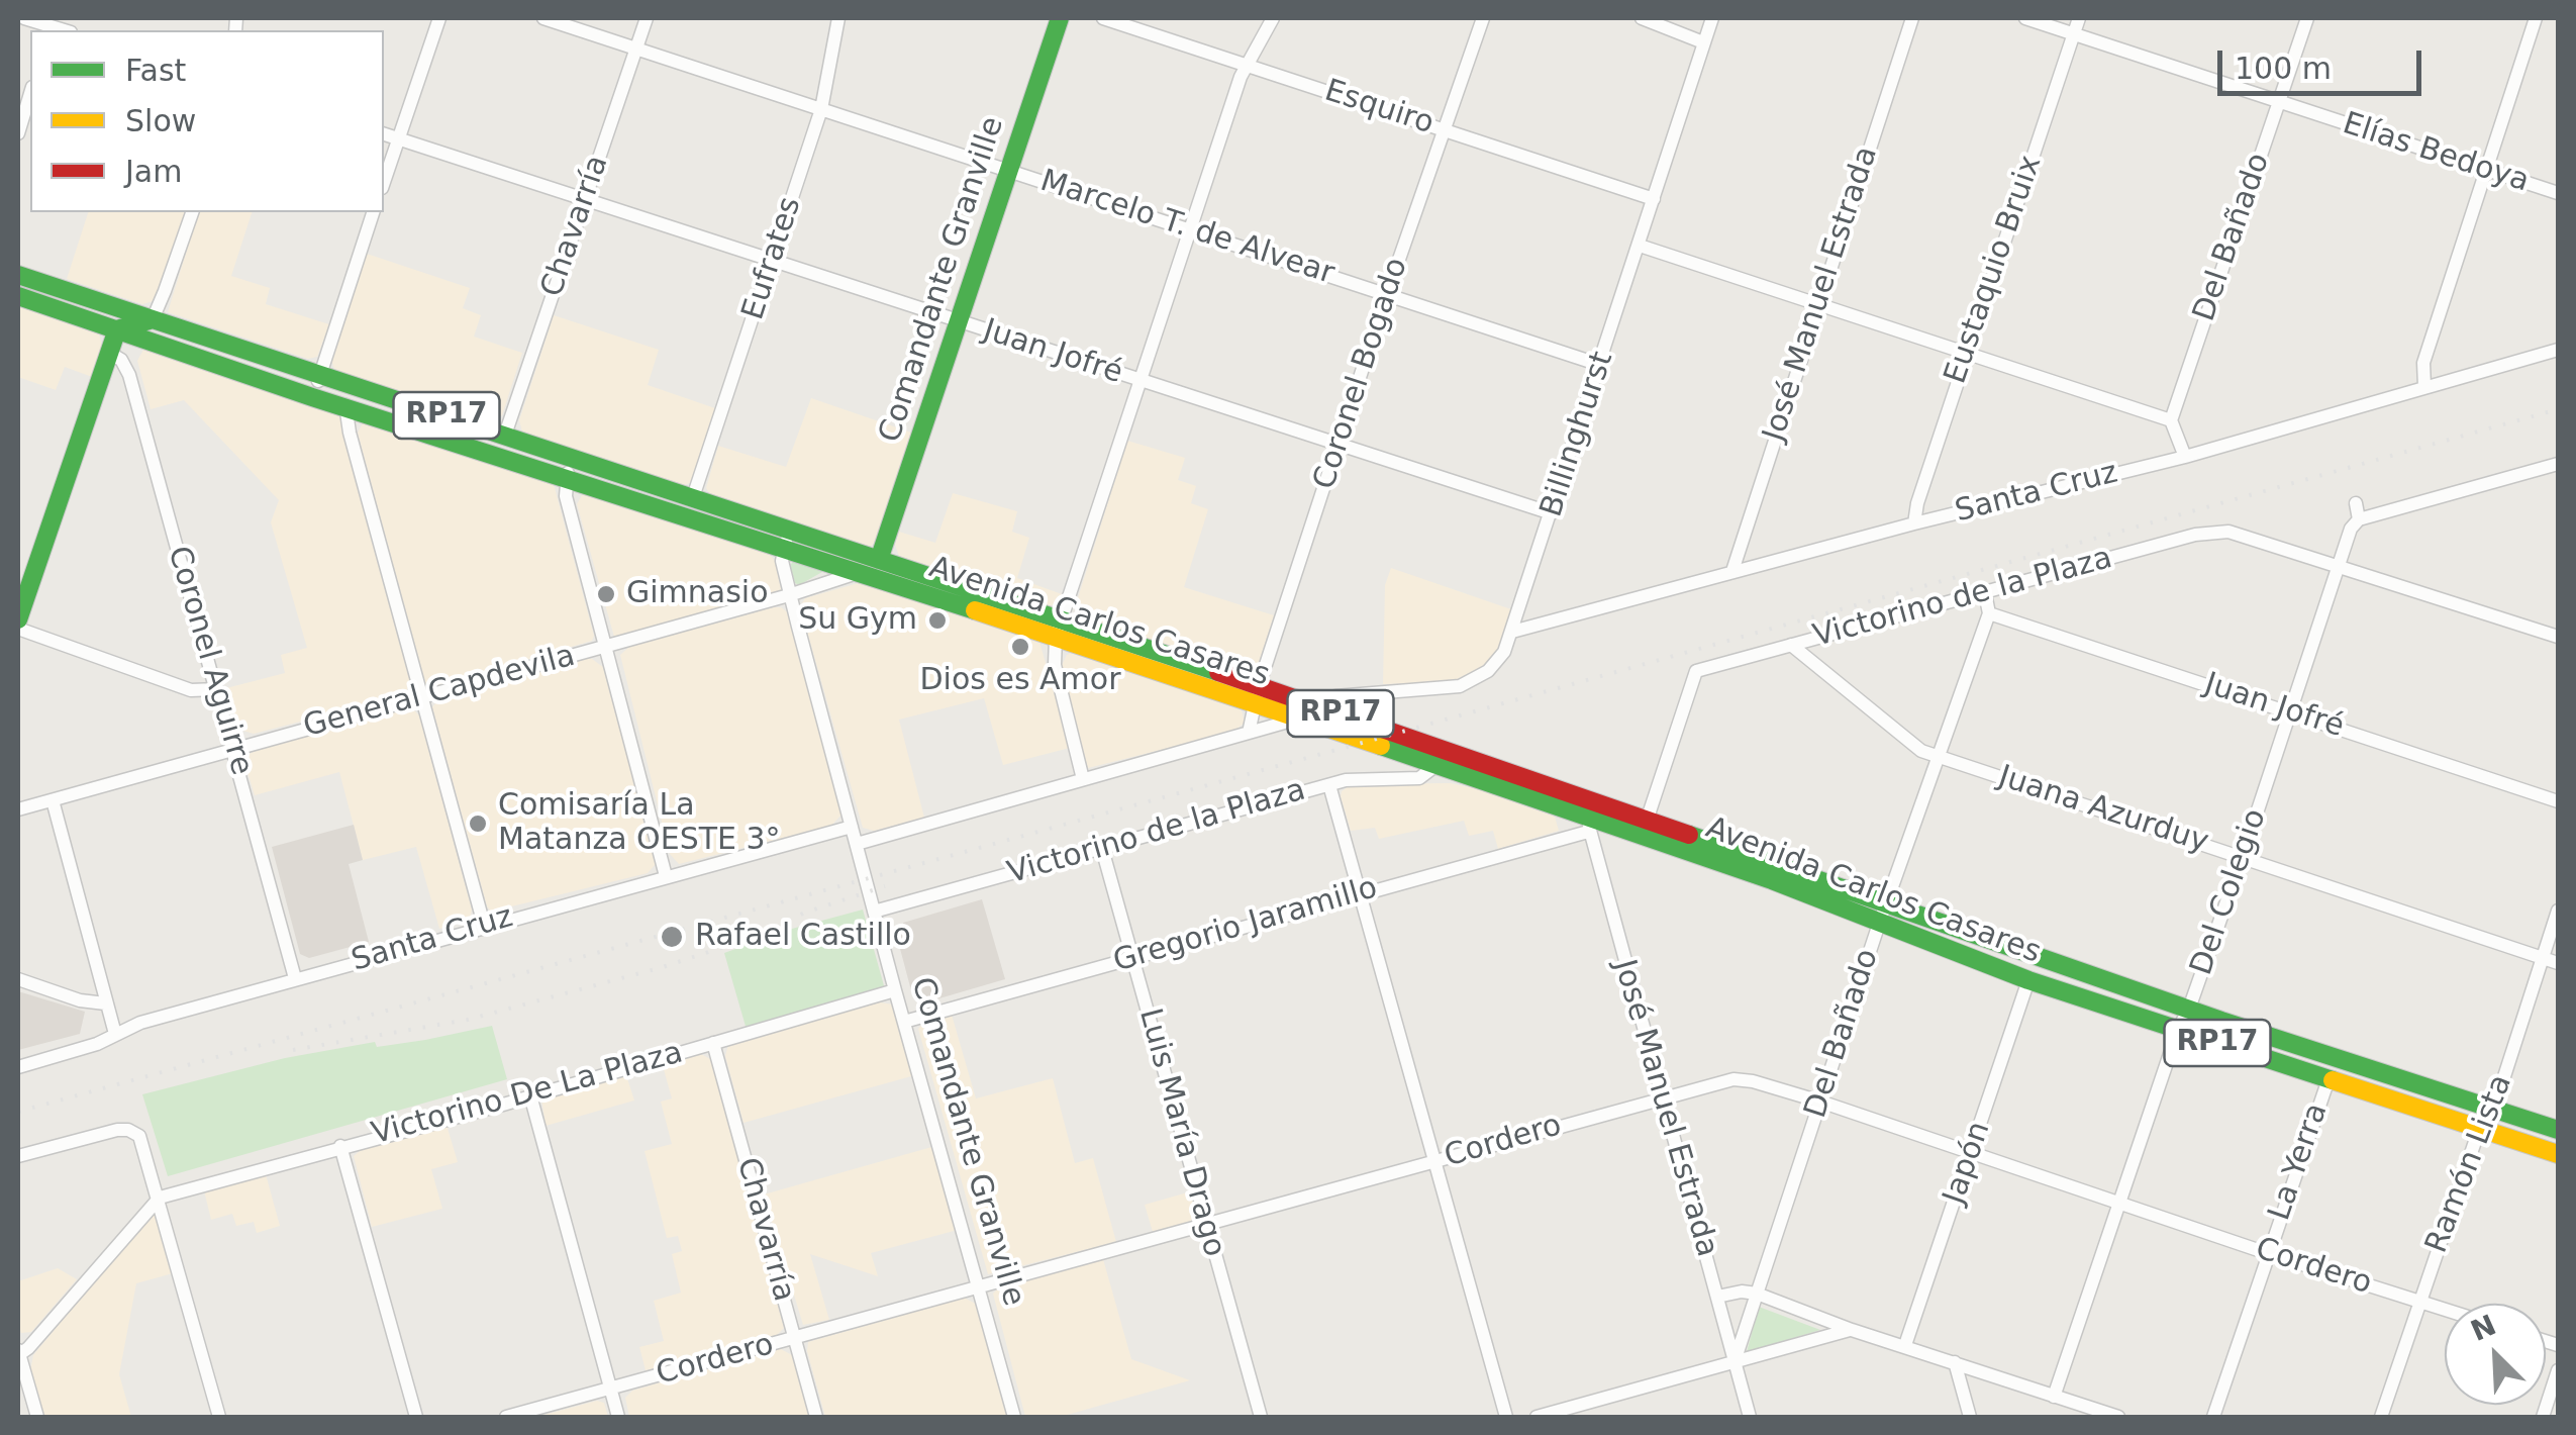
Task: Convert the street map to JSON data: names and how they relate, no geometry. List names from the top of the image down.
{
  "streets": {
    "main road": ["Comandante Granville", "RP17", "Avenida Carlos Casares"],
    "street": [
      "Esquiro",
      "Elías Bedoya",
      "Chavarría",
      "Marcelo T. de Alvear",
      "Del Bañado",
      "Eufrates",
      "Eustaquio Bruix",
      "José Manuel Estrada",
      "Juan Jofré",
      "Coronel Bogado",
      "Billinghurst",
      "Santa Cruz",
      "Victorino de la Plaza",
      "Coronel Aguirre",
      "General Capdevila",
      "Juana Azurduy",
      "Del Colegio",
      "Gregorio Jaramillo",
      "Victorino De La Plaza",
      "Luis María Drago",
      "Cordero",
      "La Yerra",
      "Japón",
      "Ramón Lista"
    ]
  },
  "crossings": [
    ["Esquiro", "Coronel Bogado"],
    ["Esquiro", "Billinghurst"],
    ["Elías Bedoya", "Del Bañado"],
    ["Elías Bedoya", "Eustaquio Bruix"],
    ["Chavarría", "Marcelo T. de Alvear"],
    ["Chavarría", "Juan Jofré"],
    ["Chavarría", "Avenida Carlos Casares"],
    ["Chavarría", "Victorino De La Plaza"],
    ["Chavarría", "Cordero"],
    ["Marcelo T. de Alvear", "Eufrates"],
    ["Marcelo T. de Alvear", "Comandante Granville"],
    ["Marcelo T. de Alvear", "Coronel Bogado"],
    ["Marcelo T. de Alvear", "Billinghurst"],
    ["Del Bañado", "José Manuel Estrada"],
    ["Del Bañado", "Juan Jofré"],
    ["Del Bañado", "Victorino de la Plaza"],
    ["Del Bañado", "Avenida Carlos Casares"],
    ["Del Bañado", "Juana Azurduy"],
    ["Del Bañado", "Cordero"],
    ["Eufrates", "Juan Jofré"],
    ["Eufrates", "Avenida Carlos Casares"],
    ["Eustaquio Bruix", "Santa Cruz"],
    ["Comandante Granville", "Juan Jofré"],
    ["Comandante Granville", "Santa Cruz"],
    ["Comandante Granville", "Victorino de la Plaza"],
    ["Comandante Granville", "Avenida Carlos Casares"],
    ["Comandante Granville", "General Capdevila"],
    ["Comandante Granville", "Gregorio Jaramillo"],
    ["Comandante Granville", "Victorino De La Plaza"],
    ["Comandante Granville", "Cordero"],
    ["José Manuel Estrada", "Santa Cruz"],
    ["José Manuel Estrada", "Avenida Carlos Casares"],
    ["José Manuel Estrada", "Gregorio Jaramillo"],
    ["José Manuel Estrada", "Cordero"],
    ["Juan Jofré", "Coronel Bogado"],
    ["Juan Jofré", "Billinghurst"],
    ["Juan Jofré", "Del Colegio"],
    ["Coronel Bogado", "Avenida Carlos Casares"],
    ["Billinghurst", "Santa Cruz"],
    ["Billinghurst", "Avenida Carlos Casares"],
    ["Santa Cruz", "Coronel Aguirre"],
    ["Victorino de la Plaza", "Avenida Carlos Casares"],
    ["Victorino de la Plaza", "Juana Azurduy"],
    ["Victorino de la Plaza", "Del Colegio"],
    ["Victorino de la Plaza", "Luis María Drago"],
    ["Avenida Carlos Casares", "General Capdevila"],
    ["Avenida Carlos Casares", "Del Colegio"],
    ["Avenida Carlos Casares", "Gregorio Jaramillo"],
    ["Avenida Carlos Casares", "La Yerra"],
    ["Avenida Carlos Casares", "Japón"],
    ["Avenida Carlos Casares", "Ramón Lista"],
    ["Coronel Aguirre", "General Capdevila"],
    ["Juana Azurduy", "Del Colegio"],
    ["Juana Azurduy", "Ramón Lista"],
    ["Del Colegio", "Cordero"],
    ["Gregorio Jaramillo", "Luis María Drago"],
    ["Luis María Drago", "Cordero"],
    ["Cordero", "La Yerra"],
    ["Cordero", "Japón"],
    ["Cordero", "Ramón Lista"]
  ],
  "places": [
    "Gimnasio",
    "Su Gym",
    "Dios es Amor",
    "Comisaría La Matanza OESTE 3°",
    "Rafael Castillo"
  ],
  "legend": ["Fast", "Slow", "Jam"],
  "scale_bar": "100 m",
  "north": "top left"
}
